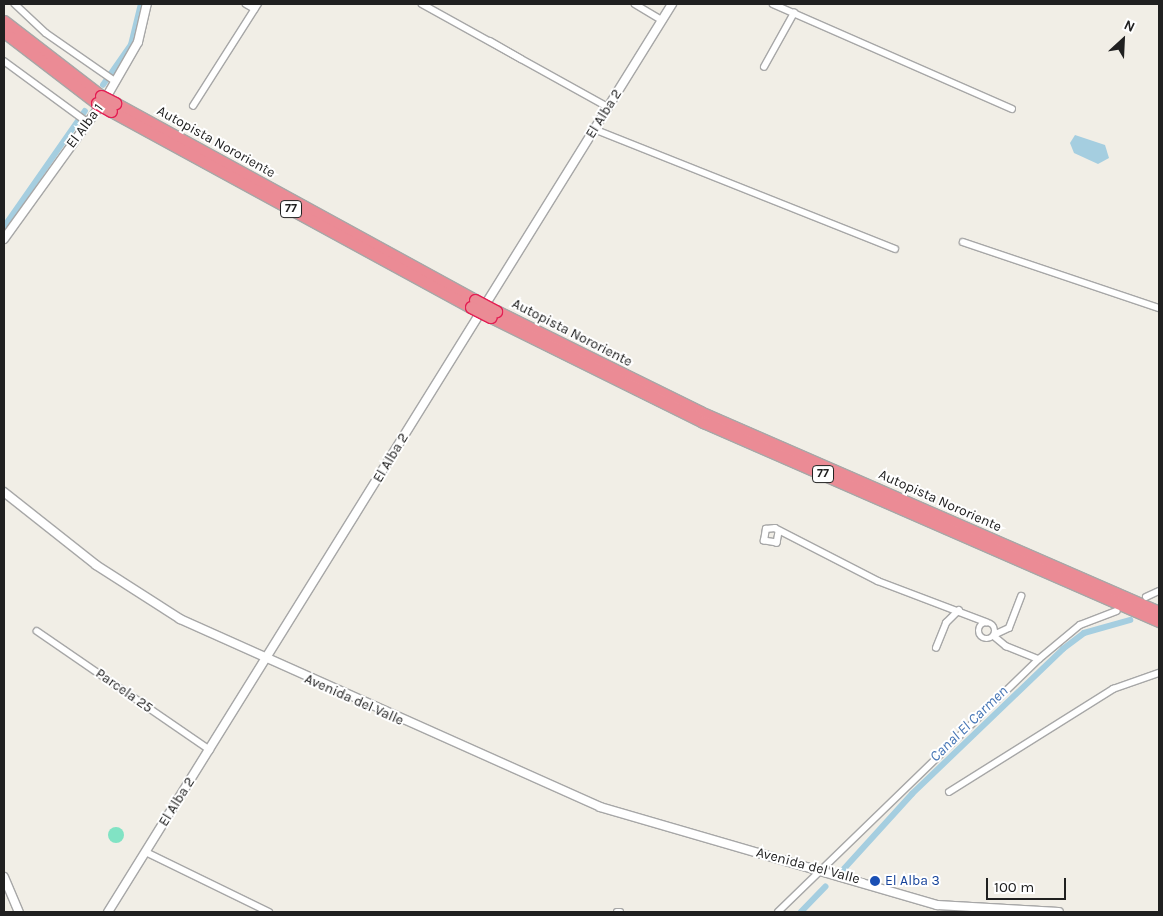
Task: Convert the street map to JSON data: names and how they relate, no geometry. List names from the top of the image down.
{
  "streets": {
    "highway": ["Autopista Nororiente", "77"],
    "street": [
      "El Alba 2",
      "El Alba 1",
      "Parcela 25",
      "Avenida del Valle"
    ]
  },
  "crossings": [
    ["El Alba 2", "Parcela 25"],
    ["El Alba 2", "Avenida del Valle"]
  ],
  "water": ["Canal El Carmen"],
  "places": ["El Alba 3"],
  "scale_bar": "100 m",
  "north": "top right"
}
